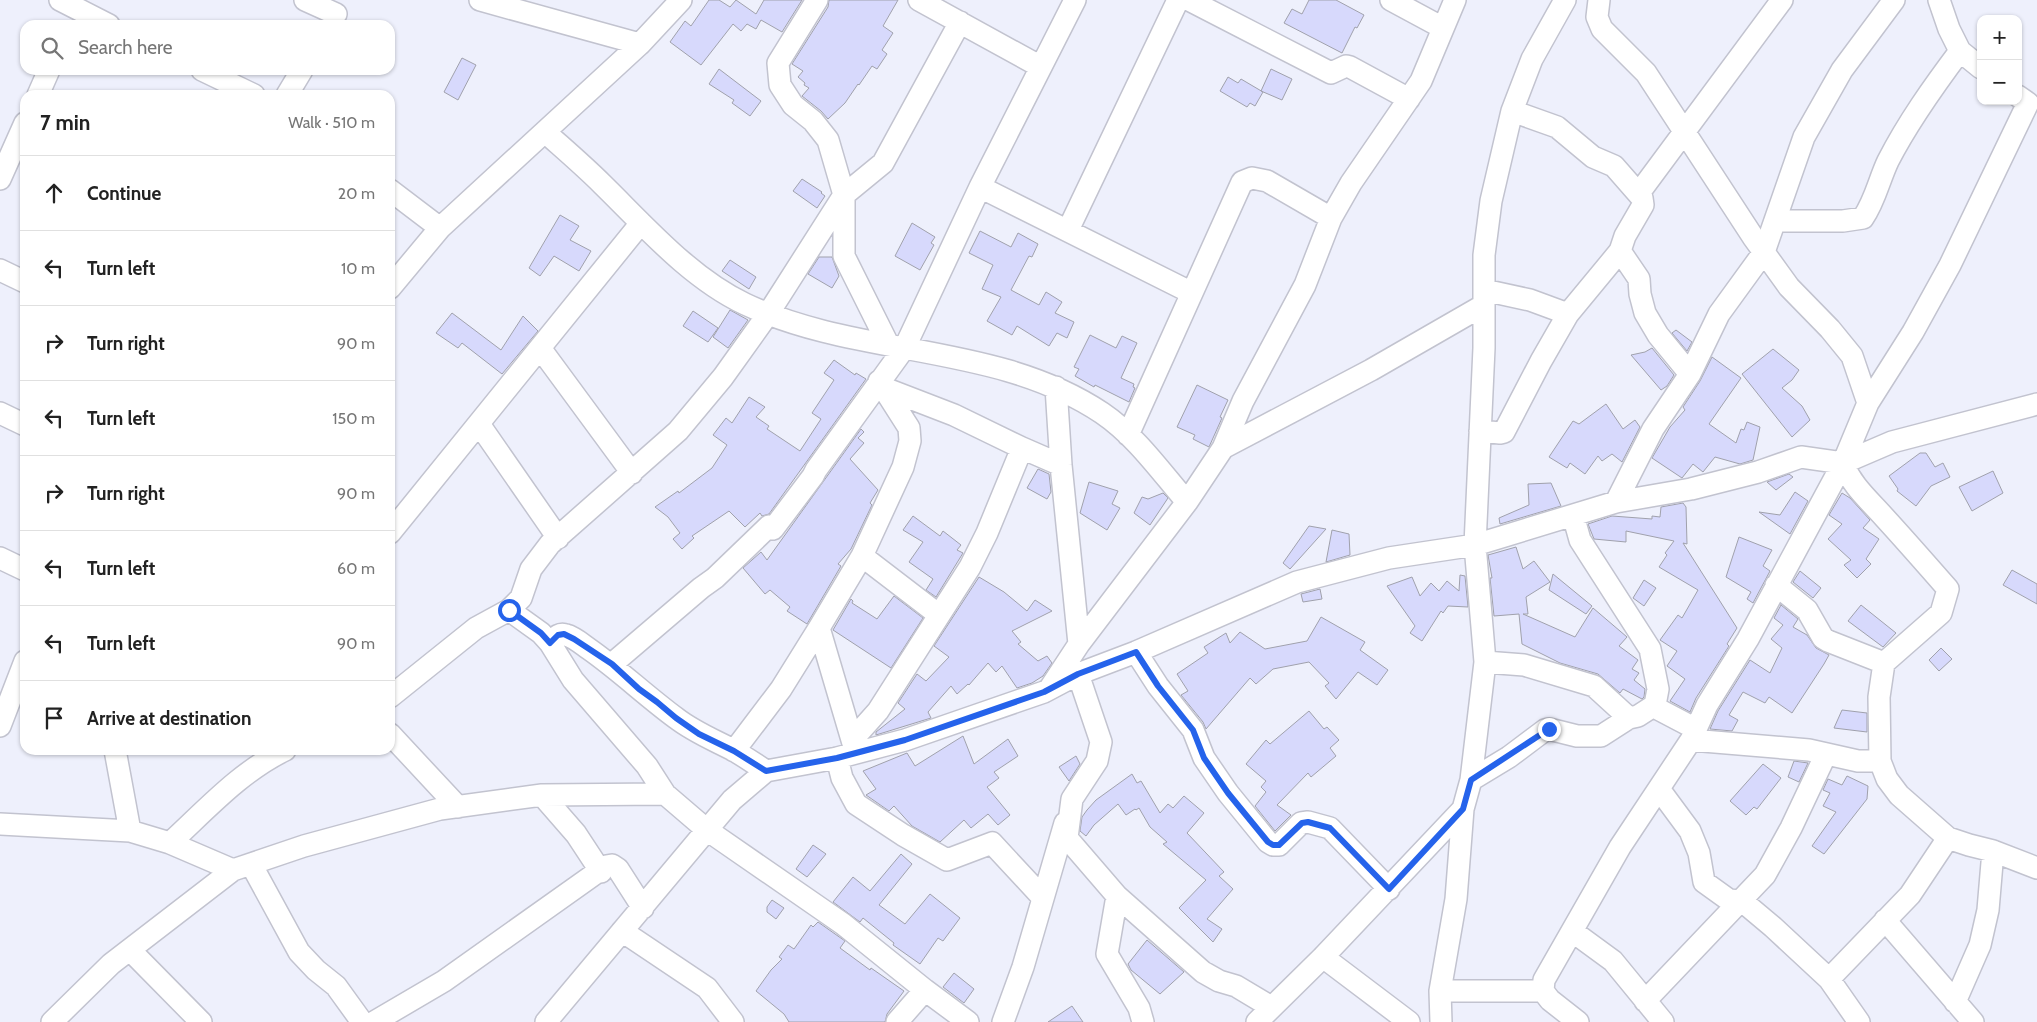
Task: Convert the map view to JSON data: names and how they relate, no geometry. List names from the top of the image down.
{
  "page": {
    "map_buttons": ["+", "−"],
    "search": "Search here",
    "heading": ["7 min", "Walk · 510 m"],
    "list": [
      ["Continue", "20 m"],
      ["Turn left", "10 m"],
      ["Turn right", "90 m"],
      ["Turn left", "150 m"],
      ["Turn right", "90 m"],
      ["Turn left", "60 m"],
      ["Turn left", "90 m"],
      "Arrive at destination"
    ]
  }
}
